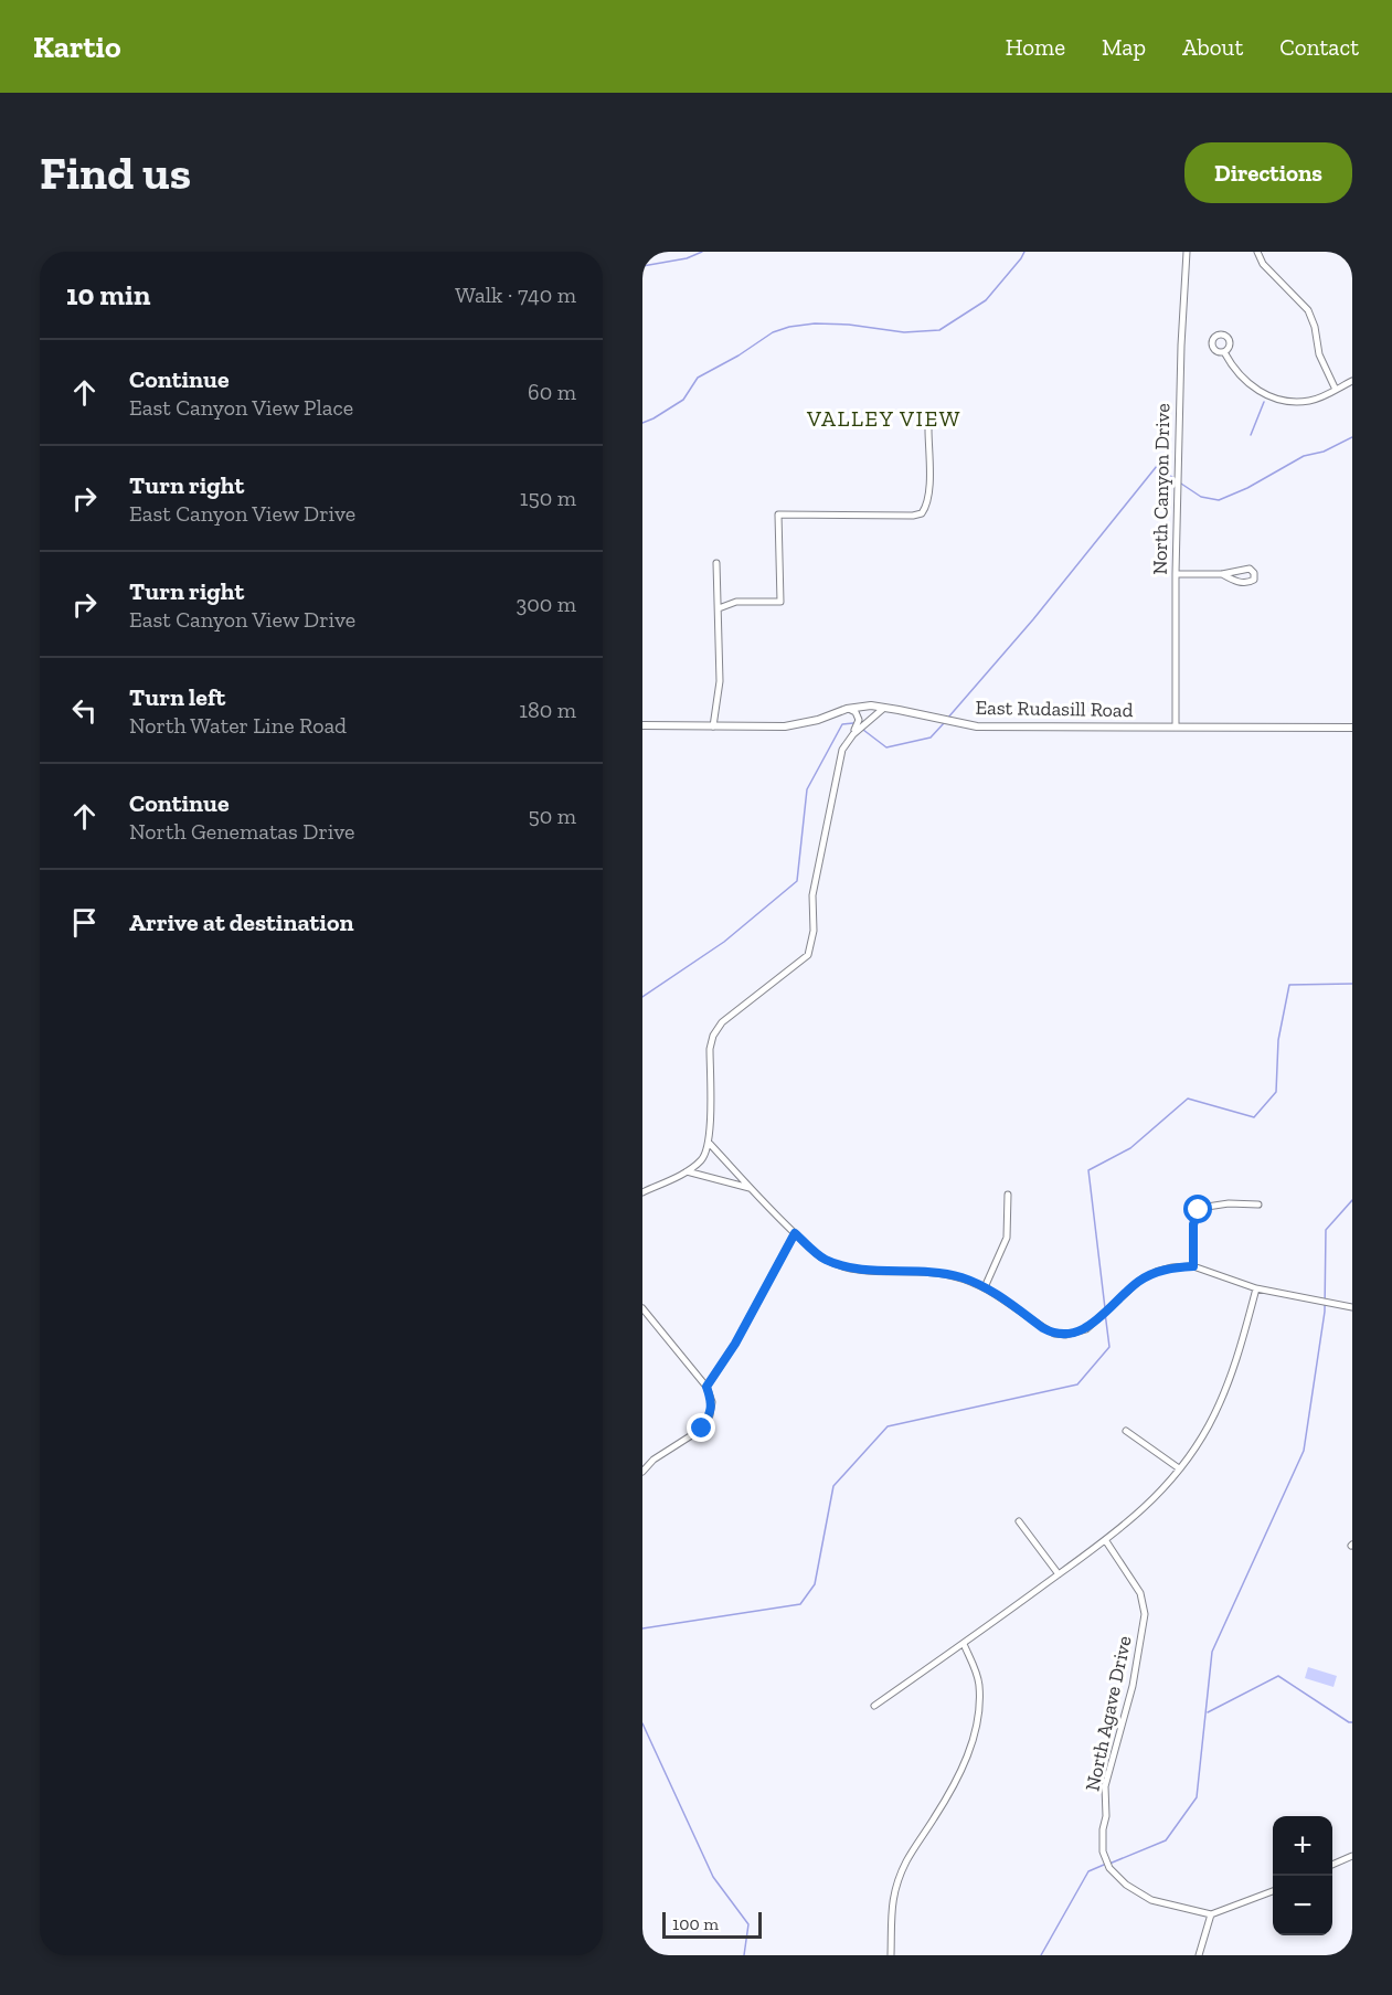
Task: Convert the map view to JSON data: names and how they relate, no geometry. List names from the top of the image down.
{
  "streets": {
    "street": ["North Canyon Drive", "East Rudasill Road", "North Agave Drive"]
  },
  "crossings": [
    ["North Canyon Drive", "East Rudasill Road"]
  ],
  "districts": ["VALLEY VIEW"],
  "scale_bar": "100 m",
  "page": {
    "header": "Kartio",
    "nav": [
      "Home",
      "Map",
      "About",
      "Contact"
    ],
    "buttons": "Directions",
    "title": "Find us",
    "heading": ["10 min", "Walk · 740 m"],
    "list": [
      ["Continue", "East Canyon View Place", "60 m"],
      ["Turn right", "East Canyon View Drive", "150 m"],
      ["Turn right", "East Canyon View Drive", "300 m"],
      ["Turn left", "North Water Line Road", "180 m"],
      ["Continue", "North Genematas Drive", "50 m"],
      "Arrive at destination"
    ],
    "map_buttons": ["+", "−"],
    "scale": "100 m"
  }
}
